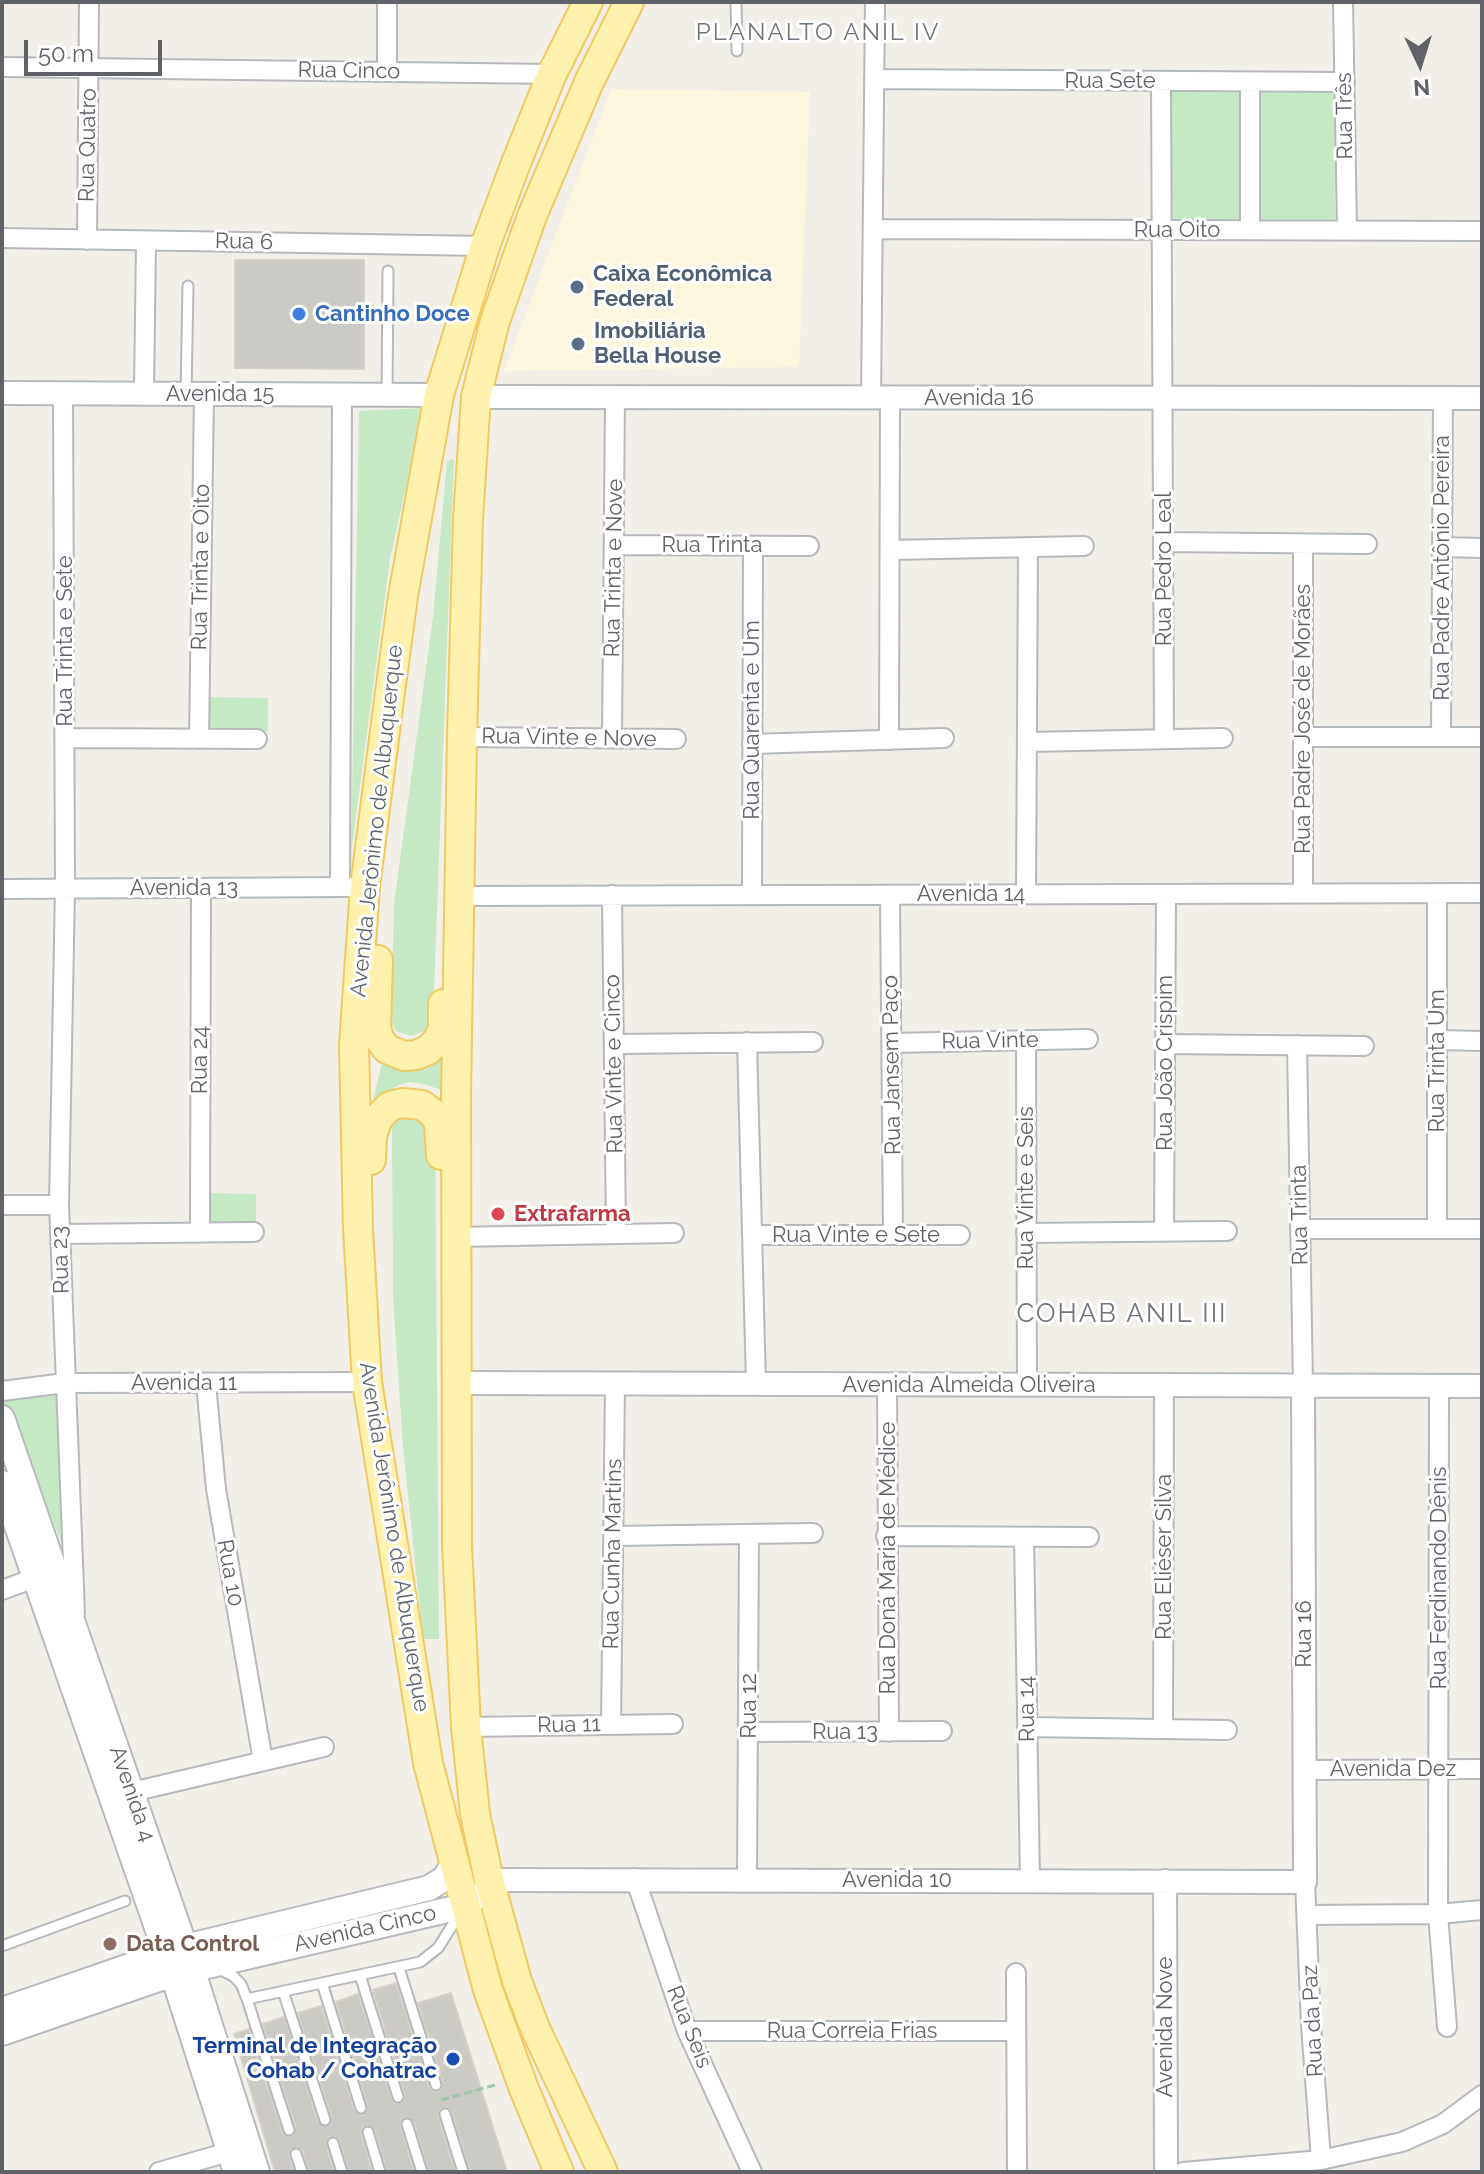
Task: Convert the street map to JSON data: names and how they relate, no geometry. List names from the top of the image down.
{
  "streets": {
    "main road": ["Avenida Jerônimo de Albuquerque", "Avenida 4", "Avenida Cinco"],
    "street": [
      "Rua Cinco",
      "Rua Sete",
      "Rua Três",
      "Rua Quatro",
      "Rua Oito",
      "Rua 6",
      "Avenida 15",
      "Avenida 16",
      "Rua Trinta",
      "Rua Trinta e Oito",
      "Rua Trinta e Nove",
      "Rua Padre Antônio Pereira",
      "Rua Pedro Leal",
      "Rua Trinta e Sete",
      "Rua Padre José de Morães",
      "Rua Quarenta e Um",
      "Rua Vinte e Nove",
      "Avenida 13",
      "Avenida 14",
      "Rua Vinte",
      "Rua 24",
      "Rua Trinta Um",
      "Rua João Crispim",
      "Rua Vinte e Cinco",
      "Rua Jansem Paço",
      "Rua Vinte e Seis",
      "Rua Vinte e Sete",
      "Rua 23",
      "Avenida 11",
      "Avenida Almeida Oliveira",
      "Rua Cunha Martins",
      "Rua Eliéser Silva",
      "Rua Doná Maria de Médice",
      "Rua 10",
      "Rua Ferdinando Dênis",
      "Rua 16",
      "Rua 12",
      "Rua 14",
      "Rua 11",
      "Rua 13",
      "Avenida Dez",
      "Avenida 10",
      "Rua da Paz",
      "Rua Seis",
      "Avenida Nove",
      "Rua Correia Frias"
    ]
  },
  "crossings": [
    ["Rua Cinco", "Rua Quatro"],
    ["Rua Cinco", "Avenida Jerônimo de Albuquerque"],
    ["Rua Sete", "Rua Três"],
    ["Rua Três", "Rua Oito"],
    ["Rua Quatro", "Rua 6"],
    ["Rua 6", "Avenida Jerônimo de Albuquerque"],
    ["Avenida 15", "Rua Trinta e Oito"],
    ["Avenida 15", "Rua Trinta e Sete"],
    ["Avenida 15", "Avenida Jerônimo de Albuquerque"],
    ["Avenida 16", "Rua Trinta e Nove"],
    ["Avenida 16", "Rua Padre Antônio Pereira"],
    ["Avenida 16", "Rua Pedro Leal"],
    ["Avenida 16", "Avenida Jerônimo de Albuquerque"],
    ["Rua Trinta", "Rua Trinta e Nove"],
    ["Rua Trinta", "Rua Quarenta e Um"],
    ["Rua Trinta", "Avenida Almeida Oliveira"],
    ["Rua Trinta", "Rua 16"],
    ["Rua Trinta e Nove", "Rua Vinte e Nove"],
    ["Rua Trinta e Sete", "Avenida 13"],
    ["Rua Trinta e Sete", "Rua 23"],
    ["Rua Padre José de Morães", "Avenida 14"],
    ["Rua Quarenta e Um", "Avenida 14"],
    ["Rua Vinte e Nove", "Avenida Jerônimo de Albuquerque"],
    ["Avenida Jerônimo de Albuquerque", "Avenida 13"],
    ["Avenida Jerônimo de Albuquerque", "Avenida 14"],
    ["Avenida Jerônimo de Albuquerque", "Avenida 11"],
    ["Avenida Jerônimo de Albuquerque", "Avenida Almeida Oliveira"],
    ["Avenida Jerônimo de Albuquerque", "Rua 11"],
    ["Avenida Jerônimo de Albuquerque", "Avenida 10"],
    ["Avenida Jerônimo de Albuquerque", "Avenida Cinco"],
    ["Avenida 13", "Rua 24"],
    ["Avenida 13", "Rua 23"],
    ["Avenida 14", "Rua Trinta Um"],
    ["Avenida 14", "Rua João Crispim"],
    ["Avenida 14", "Rua Vinte e Cinco"],
    ["Avenida 14", "Rua Jansem Paço"],
    ["Rua Vinte", "Rua Jansem Paço"],
    ["Rua Vinte", "Rua Vinte e Seis"],
    ["Rua Jansem Paço", "Rua Vinte e Sete"],
    ["Rua Vinte e Seis", "Avenida Almeida Oliveira"],
    ["Rua 23", "Avenida 11"],
    ["Rua 23", "Avenida 4"],
    ["Avenida 11", "Rua 10"],
    ["Avenida Almeida Oliveira", "Rua Cunha Martins"],
    ["Avenida Almeida Oliveira", "Rua Eliéser Silva"],
    ["Avenida Almeida Oliveira", "Rua Doná Maria de Médice"],
    ["Avenida Almeida Oliveira", "Rua Ferdinando Dênis"],
    ["Avenida Almeida Oliveira", "Rua 16"],
    ["Rua Cunha Martins", "Rua 11"],
    ["Rua Doná Maria de Médice", "Rua 13"],
    ["Rua Ferdinando Dênis", "Avenida Dez"],
    ["Rua 16", "Avenida Dez"],
    ["Rua 16", "Avenida 10"],
    ["Rua 16", "Rua da Paz"],
    ["Rua 12", "Rua 13"],
    ["Rua 12", "Avenida 10"],
    ["Rua 14", "Avenida 10"],
    ["Avenida 4", "Avenida Cinco"],
    ["Avenida 10", "Avenida Cinco"],
    ["Avenida 10", "Rua da Paz"],
    ["Avenida 10", "Rua Seis"],
    ["Avenida 10", "Avenida Nove"],
    ["Rua Seis", "Rua Correia Frias"]
  ],
  "districts": ["PLANALTO ANIL IV", "COHAB ANIL III"],
  "places": [
    "Caixa Econômica Federal",
    "Cantinho Doce",
    "Imobiliária Bella House",
    "Extrafarma",
    "Data Control",
    "Terminal de Integração Cohab / Cohatrac"
  ],
  "scale_bar": "50 m",
  "north": "bottom"
}
